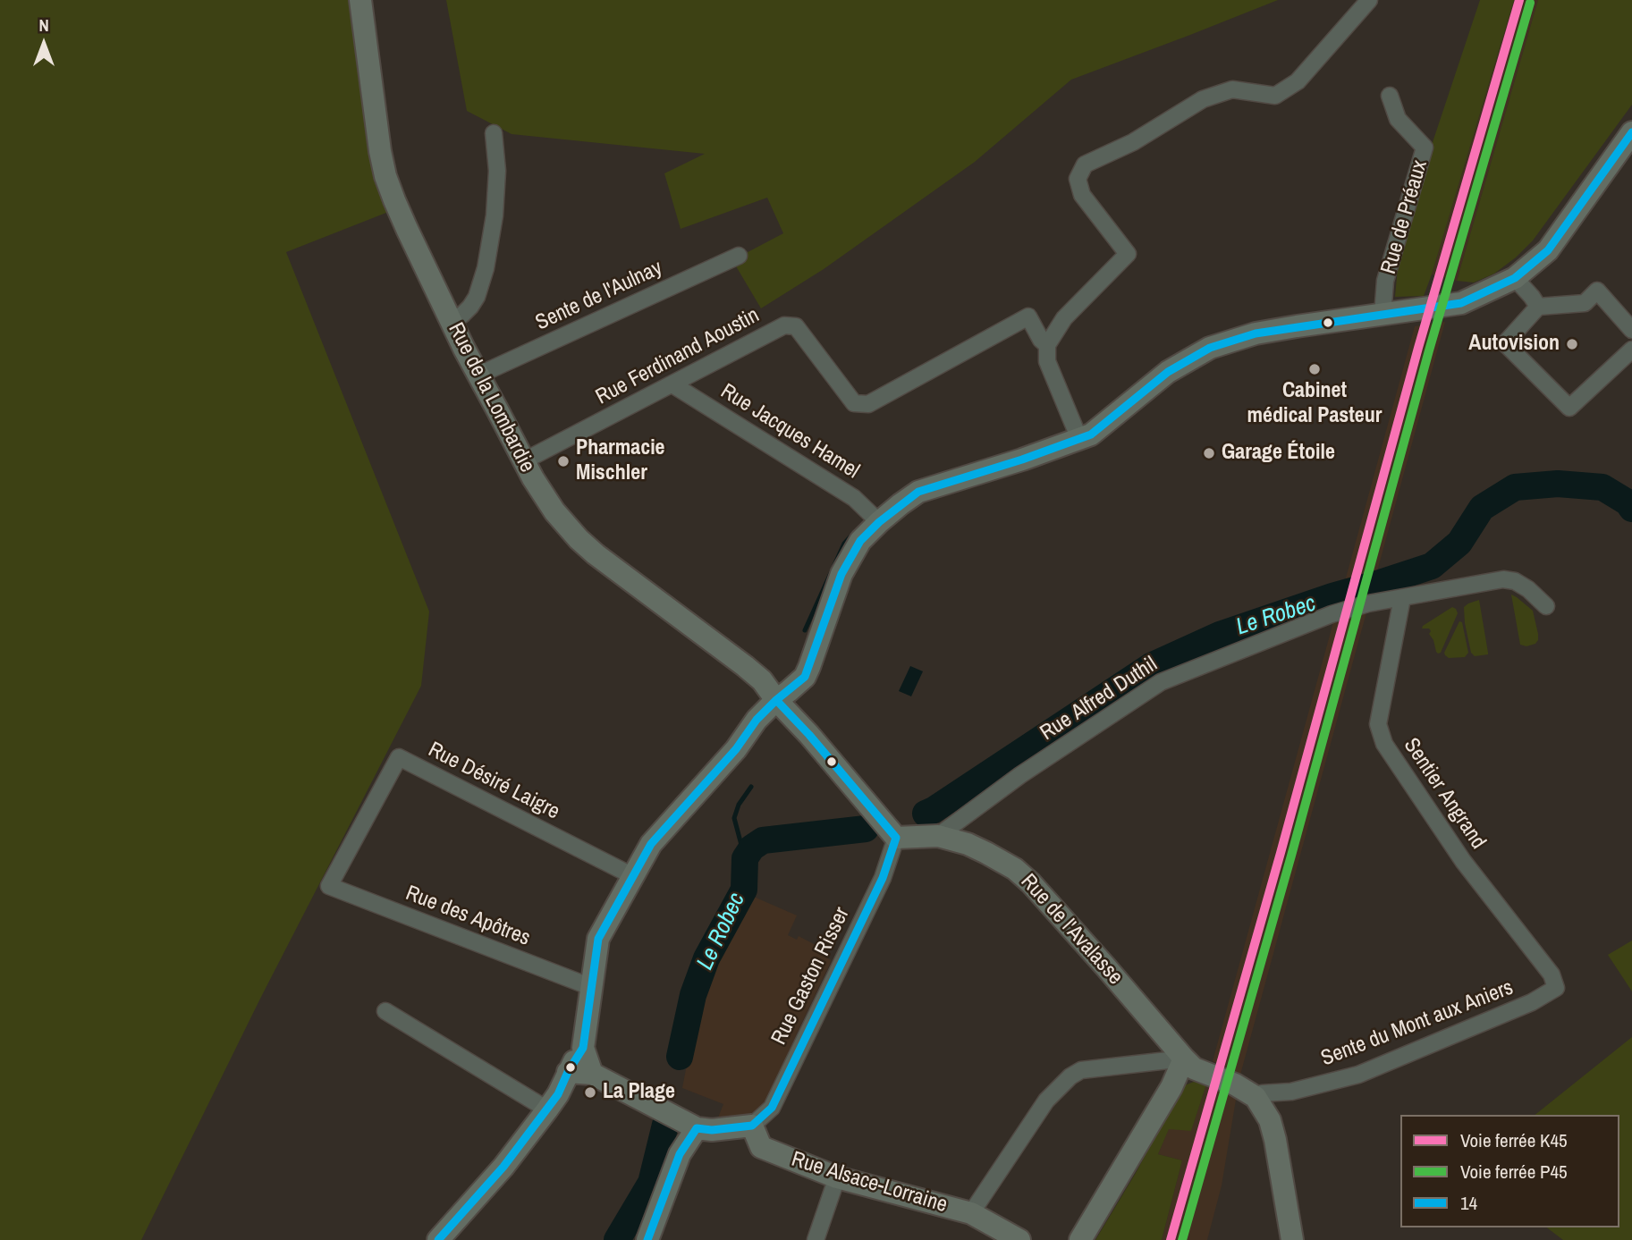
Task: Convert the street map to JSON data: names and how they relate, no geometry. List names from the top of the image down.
{
  "streets": {
    "main road": ["Rue de la Lombardie", "Rue de l'Avalasse", "Rue Alsace-Lorraine"],
    "street": [
      "Rue de Préaux",
      "Sente de l'Aulnay",
      "Rue Ferdinand Aoustin",
      "Rue Jacques Hamel",
      "Rue Alfred Duthil",
      "Rue Désiré Laigre",
      "Sentier Angrand",
      "Rue des Apôtres",
      "Rue Gaston Risser",
      "Sente du Mont aux Aniers"
    ]
  },
  "crossings": [
    ["Sente de l'Aulnay", "Rue de la Lombardie"],
    ["Rue Ferdinand Aoustin", "Rue de la Lombardie"],
    ["Rue Ferdinand Aoustin", "Rue Jacques Hamel"],
    ["Rue de la Lombardie", "Rue de l'Avalasse"],
    ["Rue de la Lombardie", "Rue Gaston Risser"],
    ["Rue Alfred Duthil", "Sentier Angrand"],
    ["Rue Alfred Duthil", "Rue de l'Avalasse"],
    ["Rue Désiré Laigre", "Rue des Apôtres"],
    ["Sentier Angrand", "Sente du Mont aux Aniers"],
    ["Rue de l'Avalasse", "Rue Gaston Risser"],
    ["Rue de l'Avalasse", "Sente du Mont aux Aniers"],
    ["Rue Gaston Risser", "Rue Alsace-Lorraine"]
  ],
  "water": ["Le Robec"],
  "places": [
    "Autovision",
    "Cabinet médical Pasteur",
    "Garage Étoile",
    "Pharmacie Mischler",
    "La Plage"
  ],
  "lines": ["rail line K45", "rail line P45", "transit line 14"],
  "legend": ["Voie ferrée K45", "Voie ferrée P45", "14"],
  "north": "top"
}
